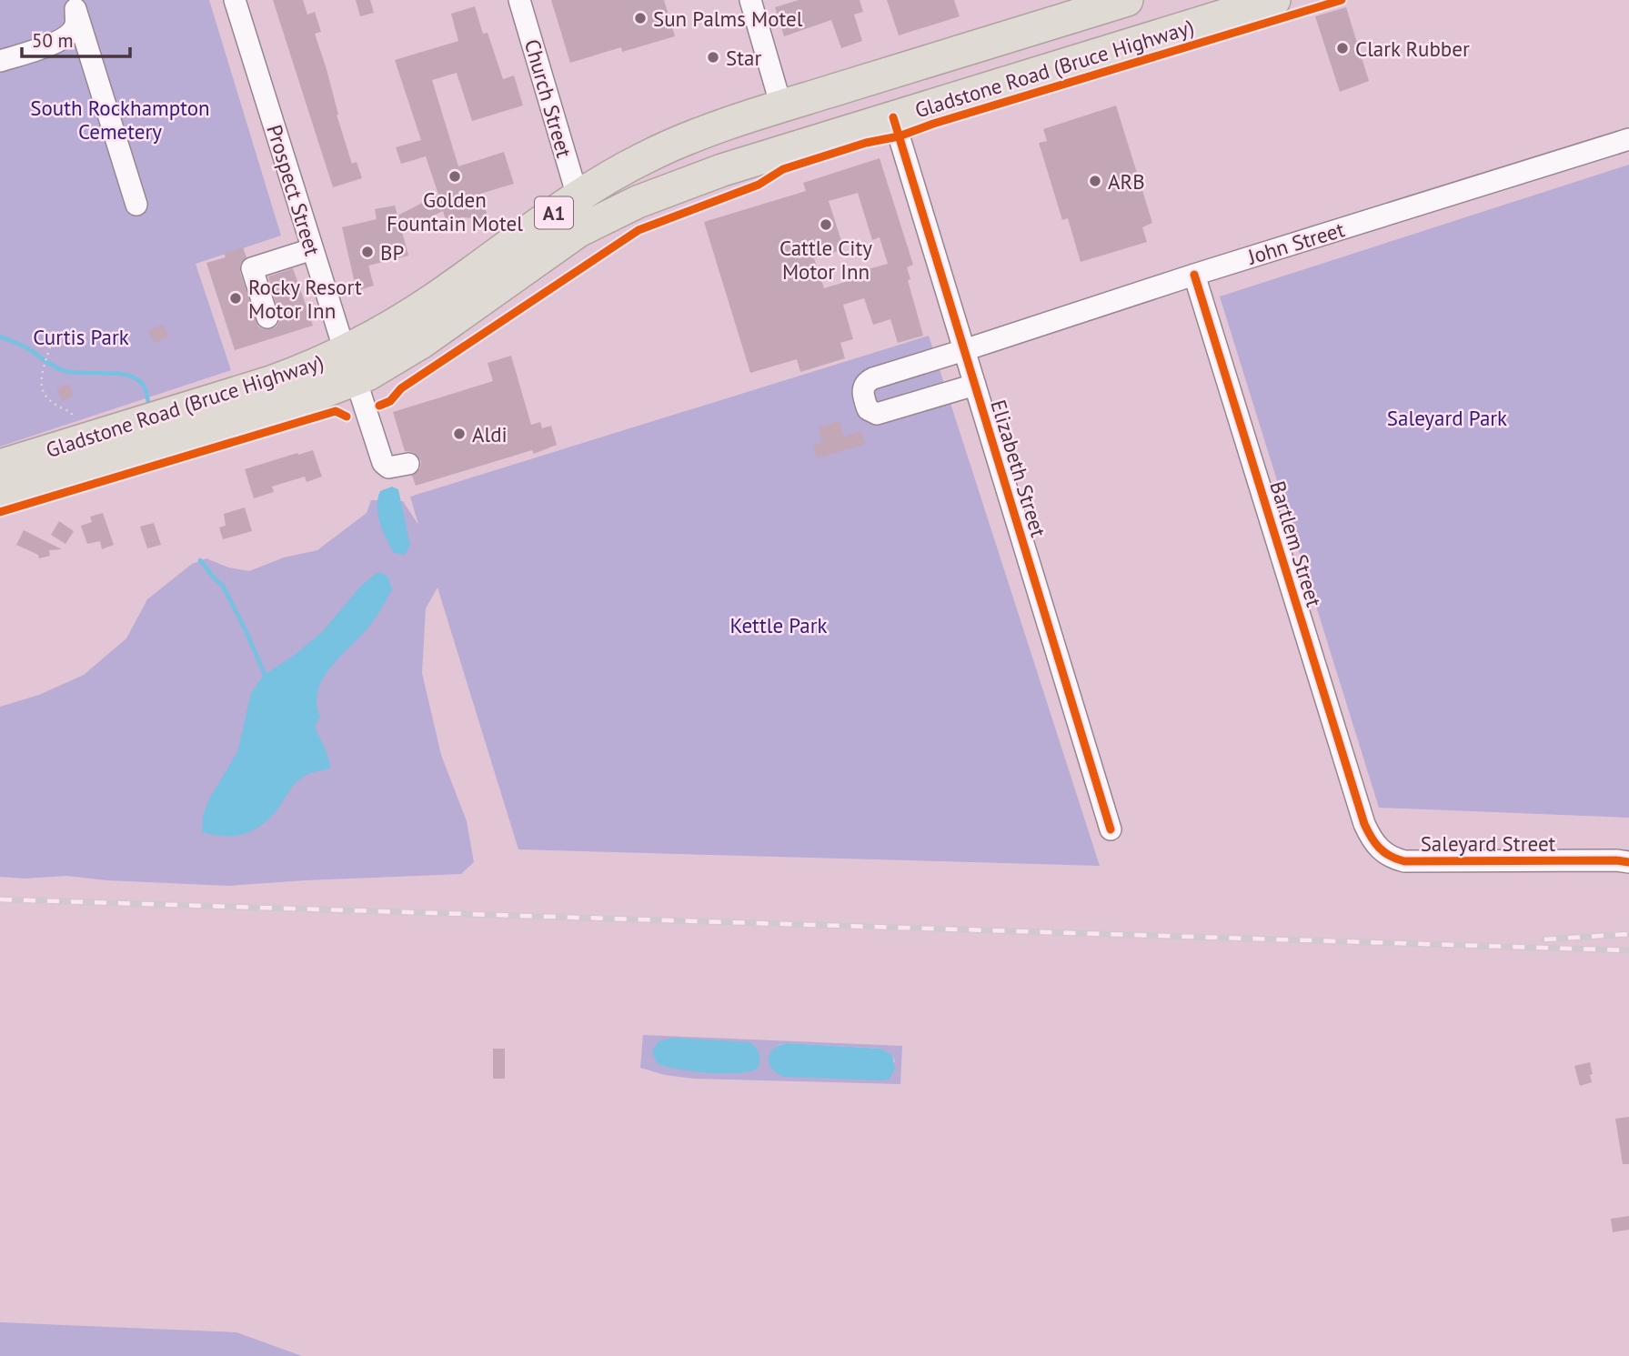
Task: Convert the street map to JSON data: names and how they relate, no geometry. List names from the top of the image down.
{
  "streets": {
    "highway": ["Gladstone Road (Bruce Highway)", "A1"],
    "street": [
      "Church Street",
      "Prospect Street",
      "John Street",
      "Elizabeth Street",
      "Bartlem Street",
      "Saleyard Street"
    ]
  },
  "crossings": [
    ["Gladstone Road (Bruce Highway)", "Church Street"],
    ["Gladstone Road (Bruce Highway)", "Prospect Street"],
    ["Gladstone Road (Bruce Highway)", "Elizabeth Street"],
    ["John Street", "Elizabeth Street"],
    ["John Street", "Bartlem Street"],
    ["Bartlem Street", "Saleyard Street"]
  ],
  "parks": [
    "South Rockhampton Cemetery",
    "Curtis Park",
    "Saleyard Park",
    "Kettle Park"
  ],
  "places": [
    "Sun Palms Motel",
    "Clark Rubber",
    "Star",
    "Golden Fountain Motel",
    "ARB",
    "Cattle City Motor Inn",
    "BP",
    "Rocky Resort Motor Inn",
    "Aldi"
  ],
  "scale_bar": "50 m"
}
